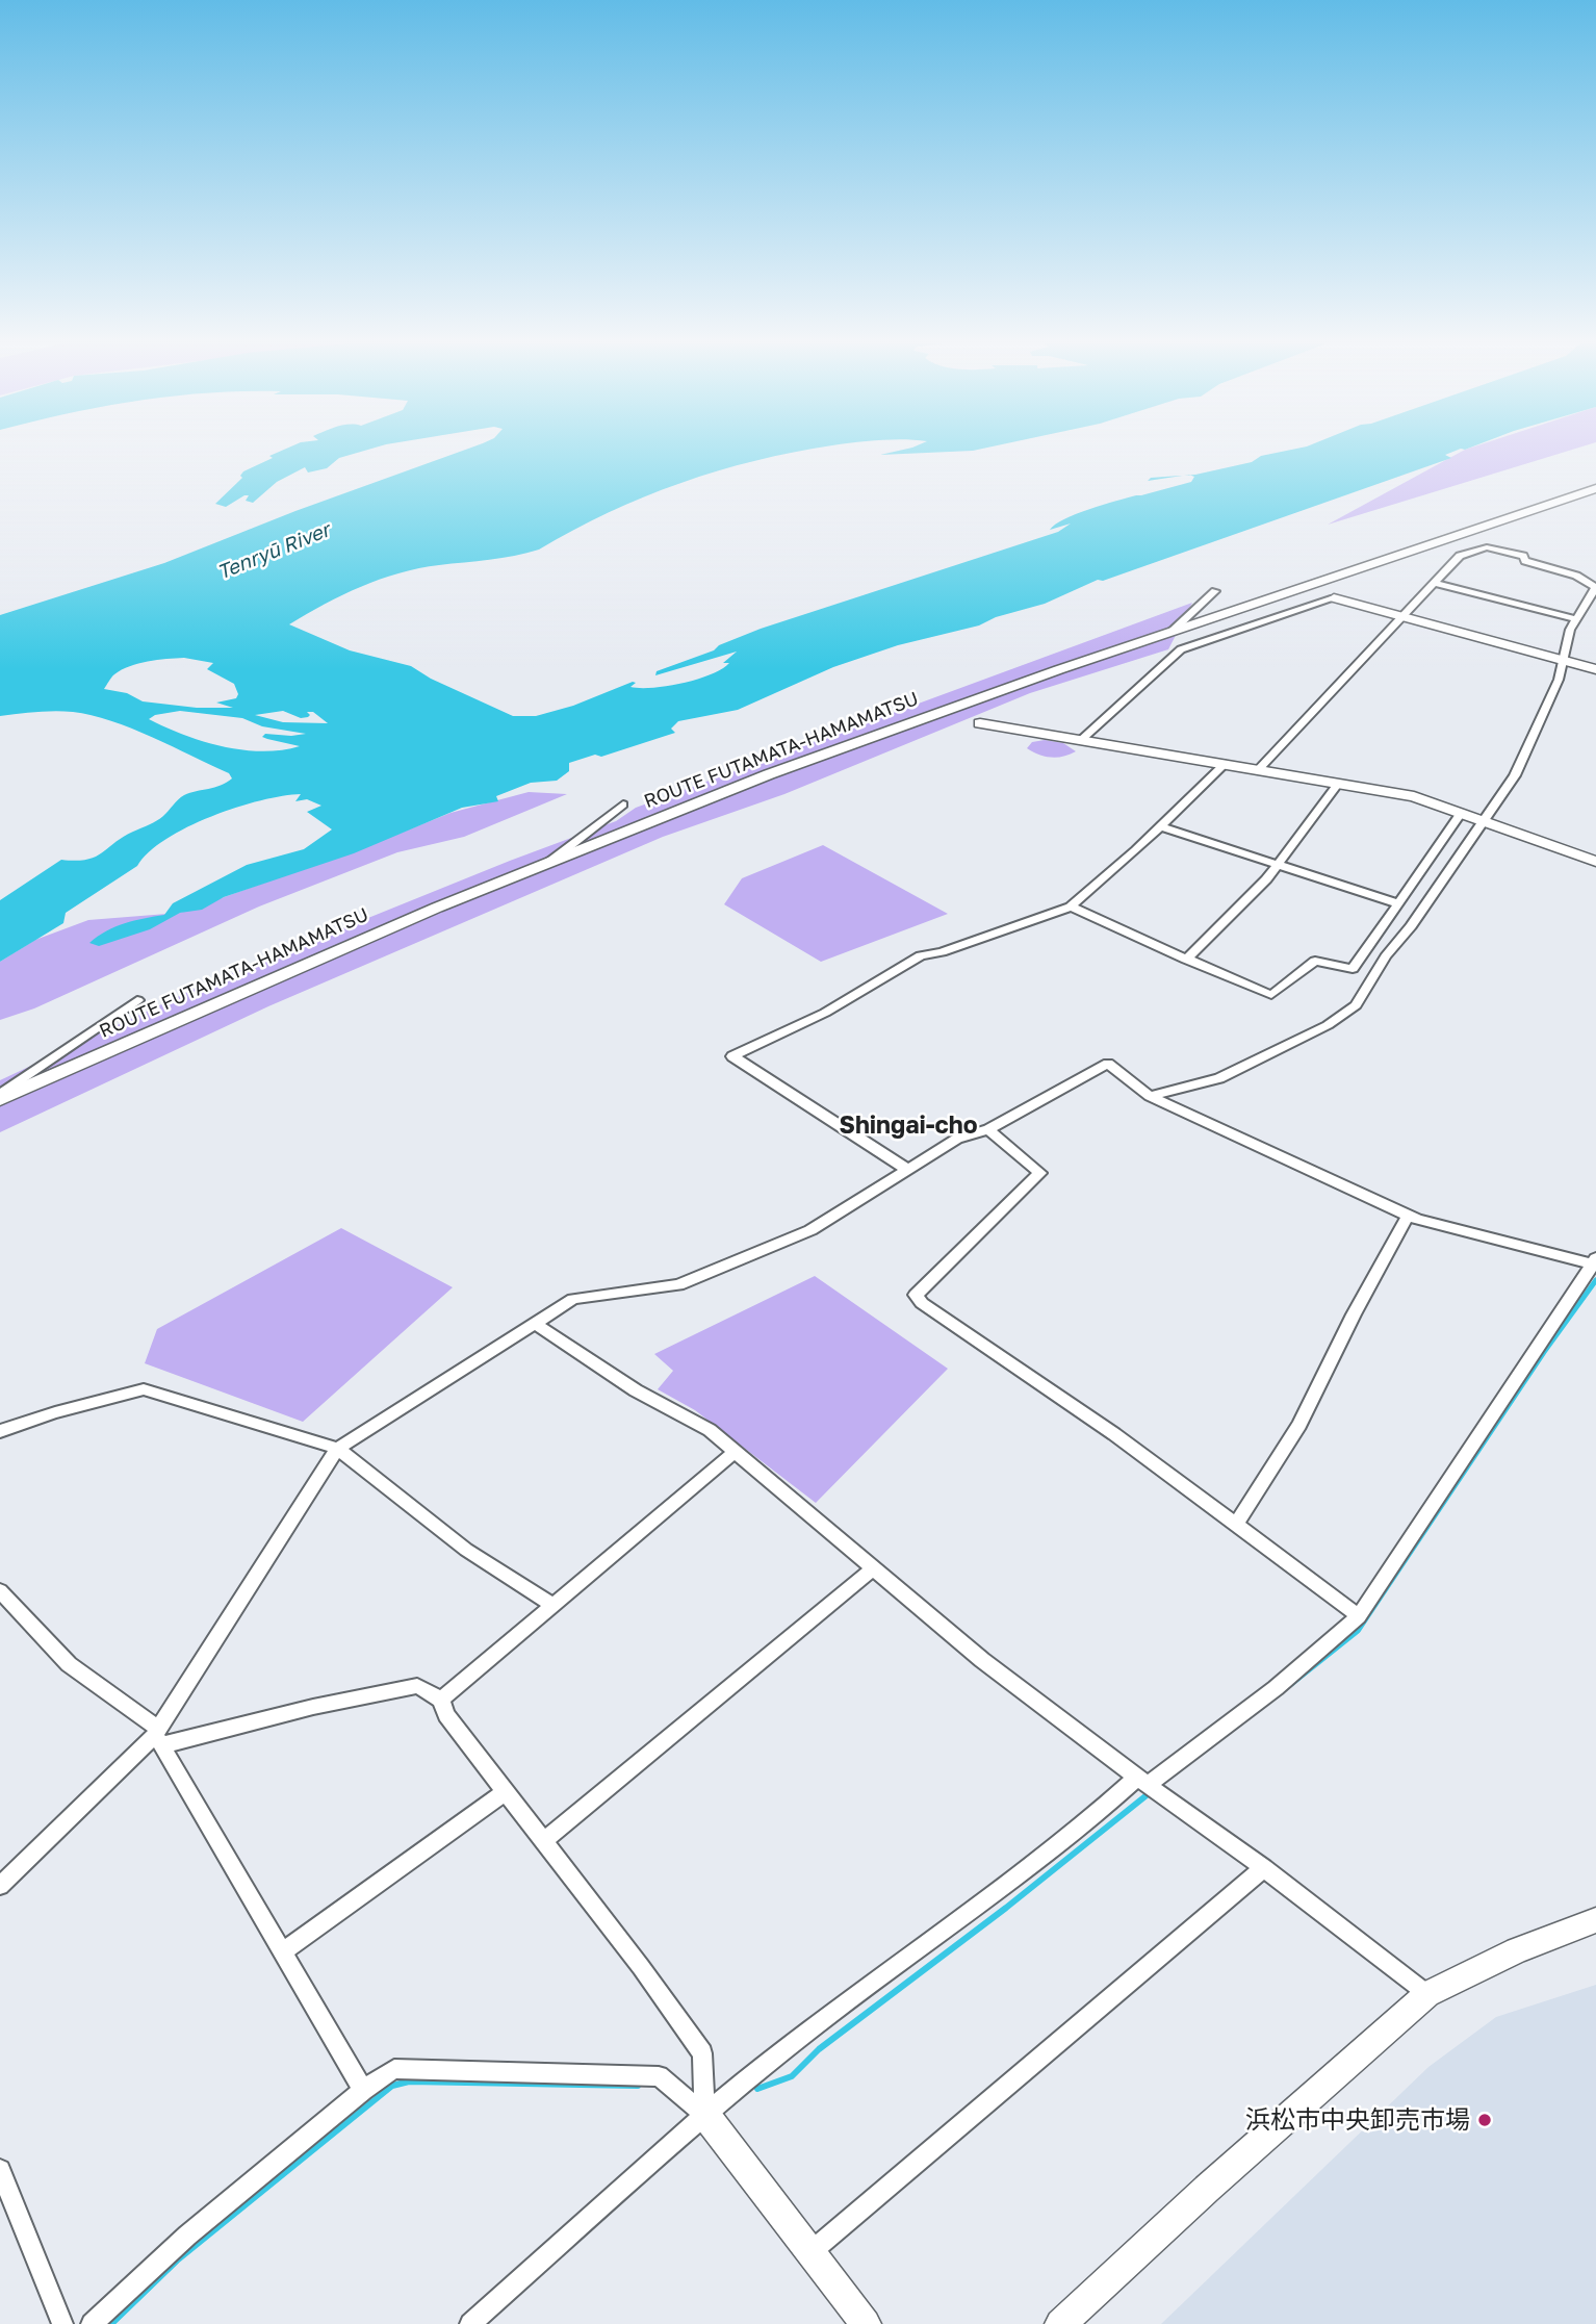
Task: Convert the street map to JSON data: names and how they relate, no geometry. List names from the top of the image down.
{
  "streets": {
    "main road": ["ROUTE FUTAMATA-HAMAMATSU"]
  },
  "districts": ["Shingai-cho"],
  "water": ["Tenryū River"],
  "places": ["浜松市中央卸売市場"]
}
